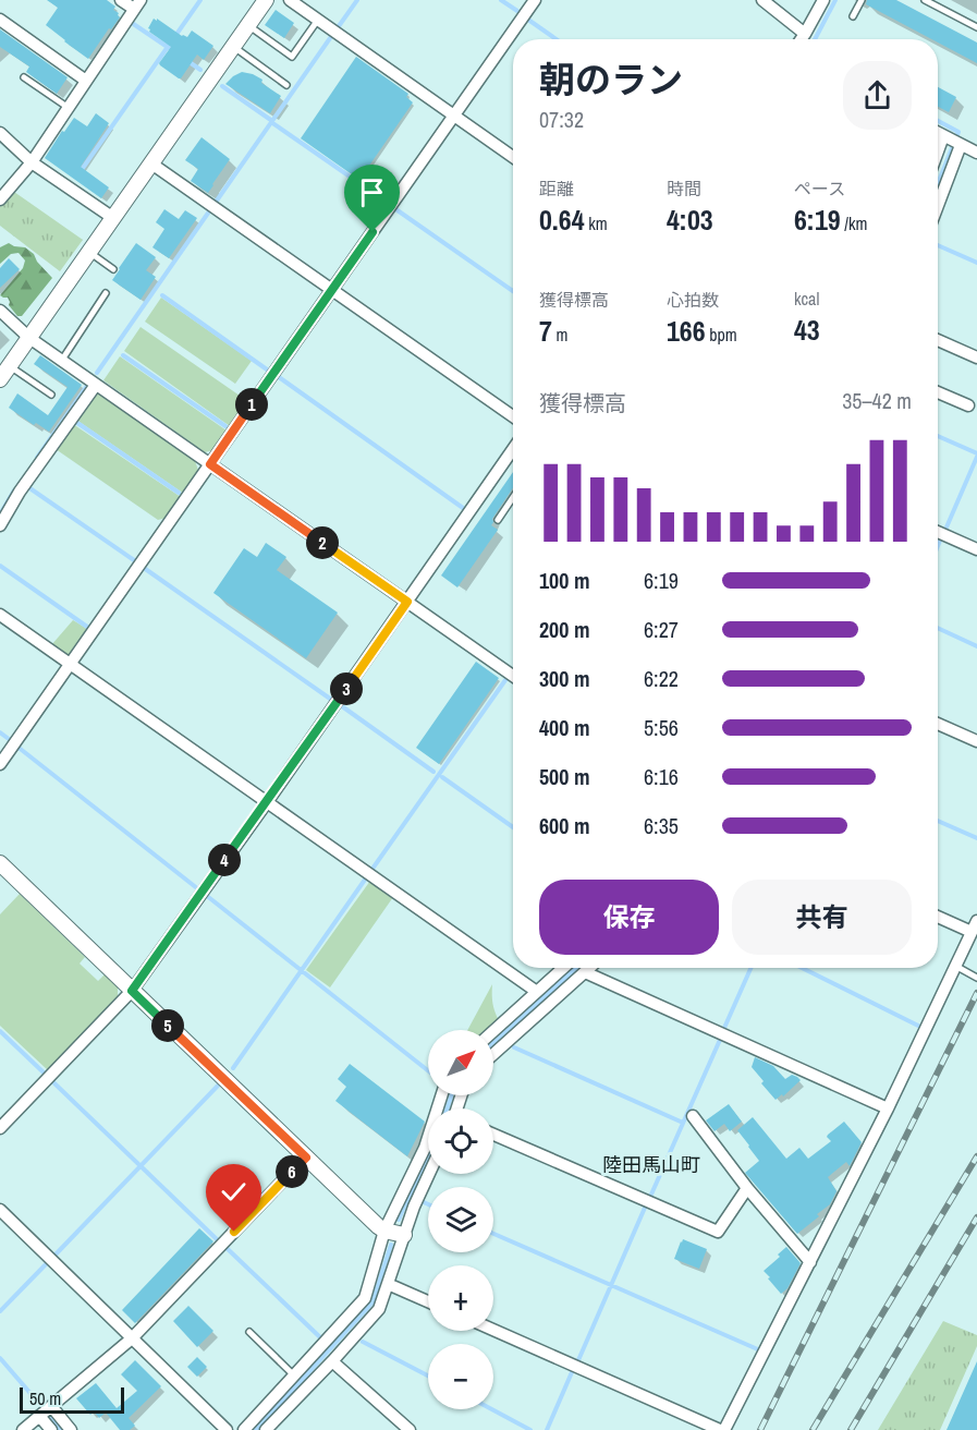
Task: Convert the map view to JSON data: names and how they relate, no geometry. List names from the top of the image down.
{
  "districts": ["陸田馬山町"],
  "scale_bar": "50 m",
  "north": "top right",
  "page": {
    "heading": ["朝のラン", "07:32"],
    "stats": [
      ["距離", "0.64 km"],
      ["時間", "4:03"],
      ["ペース", "6:19 /km"],
      ["獲得標高", "7 m"],
      ["心拍数", "166 bpm"],
      ["kcal", "43"]
    ],
    "chart": ["獲得標高", "35–42 m"],
    "pins": [
      "1",
      "2",
      "3",
      "4",
      "5",
      "6"
    ],
    "list": [
      {
        "name": "100 m",
        "note": "6:19"
      },
      {
        "name": "200 m",
        "note": "6:27"
      },
      {
        "name": "300 m",
        "note": "6:22"
      },
      {
        "name": "400 m",
        "note": "5:56"
      },
      {
        "name": "500 m",
        "note": "6:16"
      },
      {
        "name": "600 m",
        "note": "6:35"
      }
    ],
    "buttons": ["保存", "共有"],
    "map_buttons": ["+", "−"],
    "scale": "50 m"
  }
}
